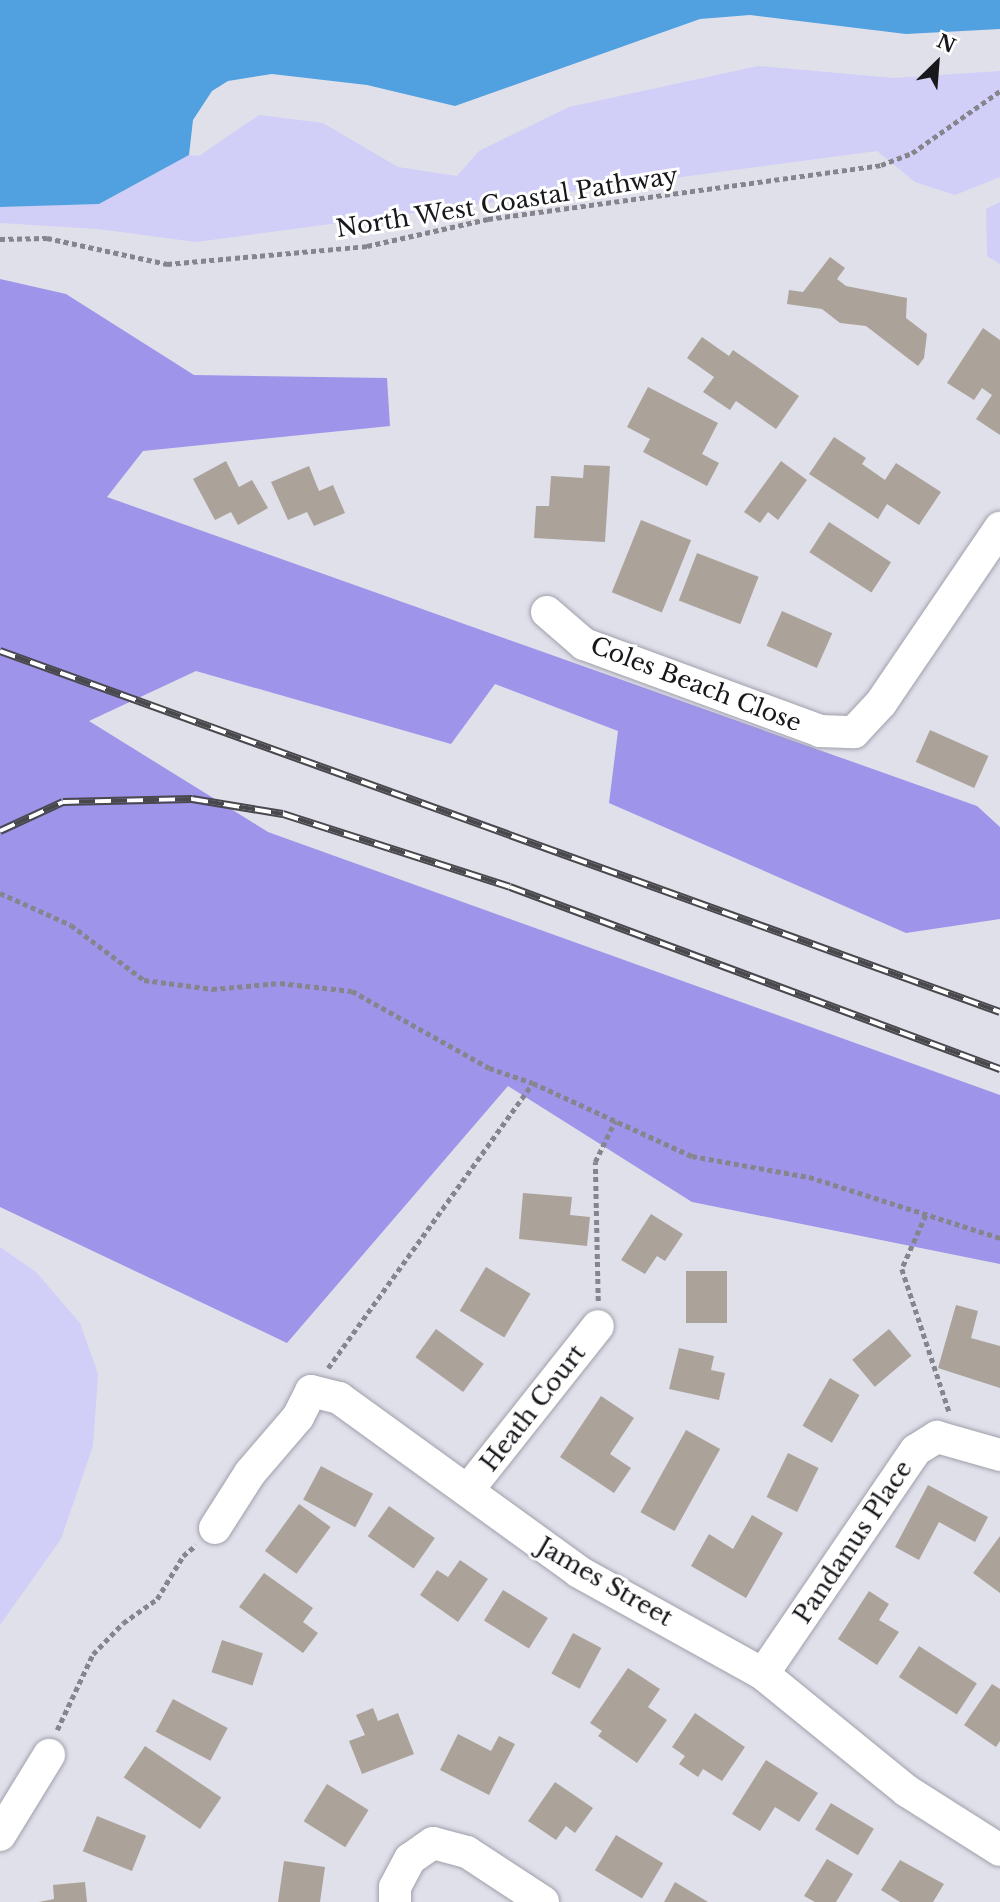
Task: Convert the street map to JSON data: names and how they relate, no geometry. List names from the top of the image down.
{
  "streets": {
    "street": [
      "Coles Beach Close",
      "Heath Court",
      "Pandanus Place",
      "James Street"
    ],
    "path": ["North West Coastal Pathway"]
  },
  "crossings": [
    ["Heath Court", "James Street"],
    ["Pandanus Place", "James Street"]
  ],
  "north": "top right"
}
